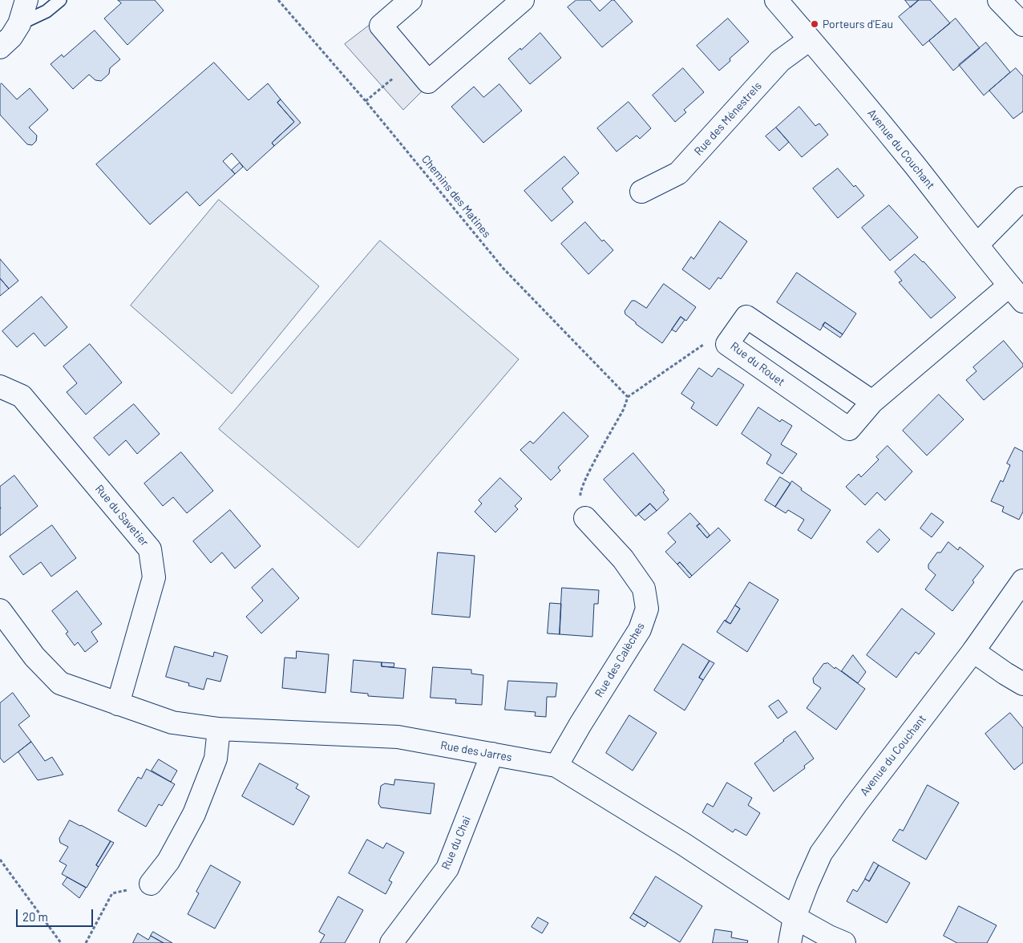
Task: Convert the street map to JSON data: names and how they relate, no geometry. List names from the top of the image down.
{
  "streets": {
    "street": [
      "Rue des Ménestrels",
      "Avenue du Couchant",
      "Rue du Rouet",
      "Rue du Savetier",
      "Rue des Calèches",
      "Rue des Jarres",
      "Rue du Chai"
    ],
    "path": ["Chemins des Matines"]
  },
  "crossings": [
    ["Rue des Ménestrels", "Avenue du Couchant"],
    ["Avenue du Couchant", "Rue du Rouet"],
    ["Avenue du Couchant", "Rue des Jarres"],
    ["Rue du Savetier", "Rue des Jarres"],
    ["Rue des Calèches", "Rue des Jarres"],
    ["Rue des Jarres", "Rue du Chai"]
  ],
  "places": ["Porteurs d'Eau"],
  "scale_bar": "20 m"
}
